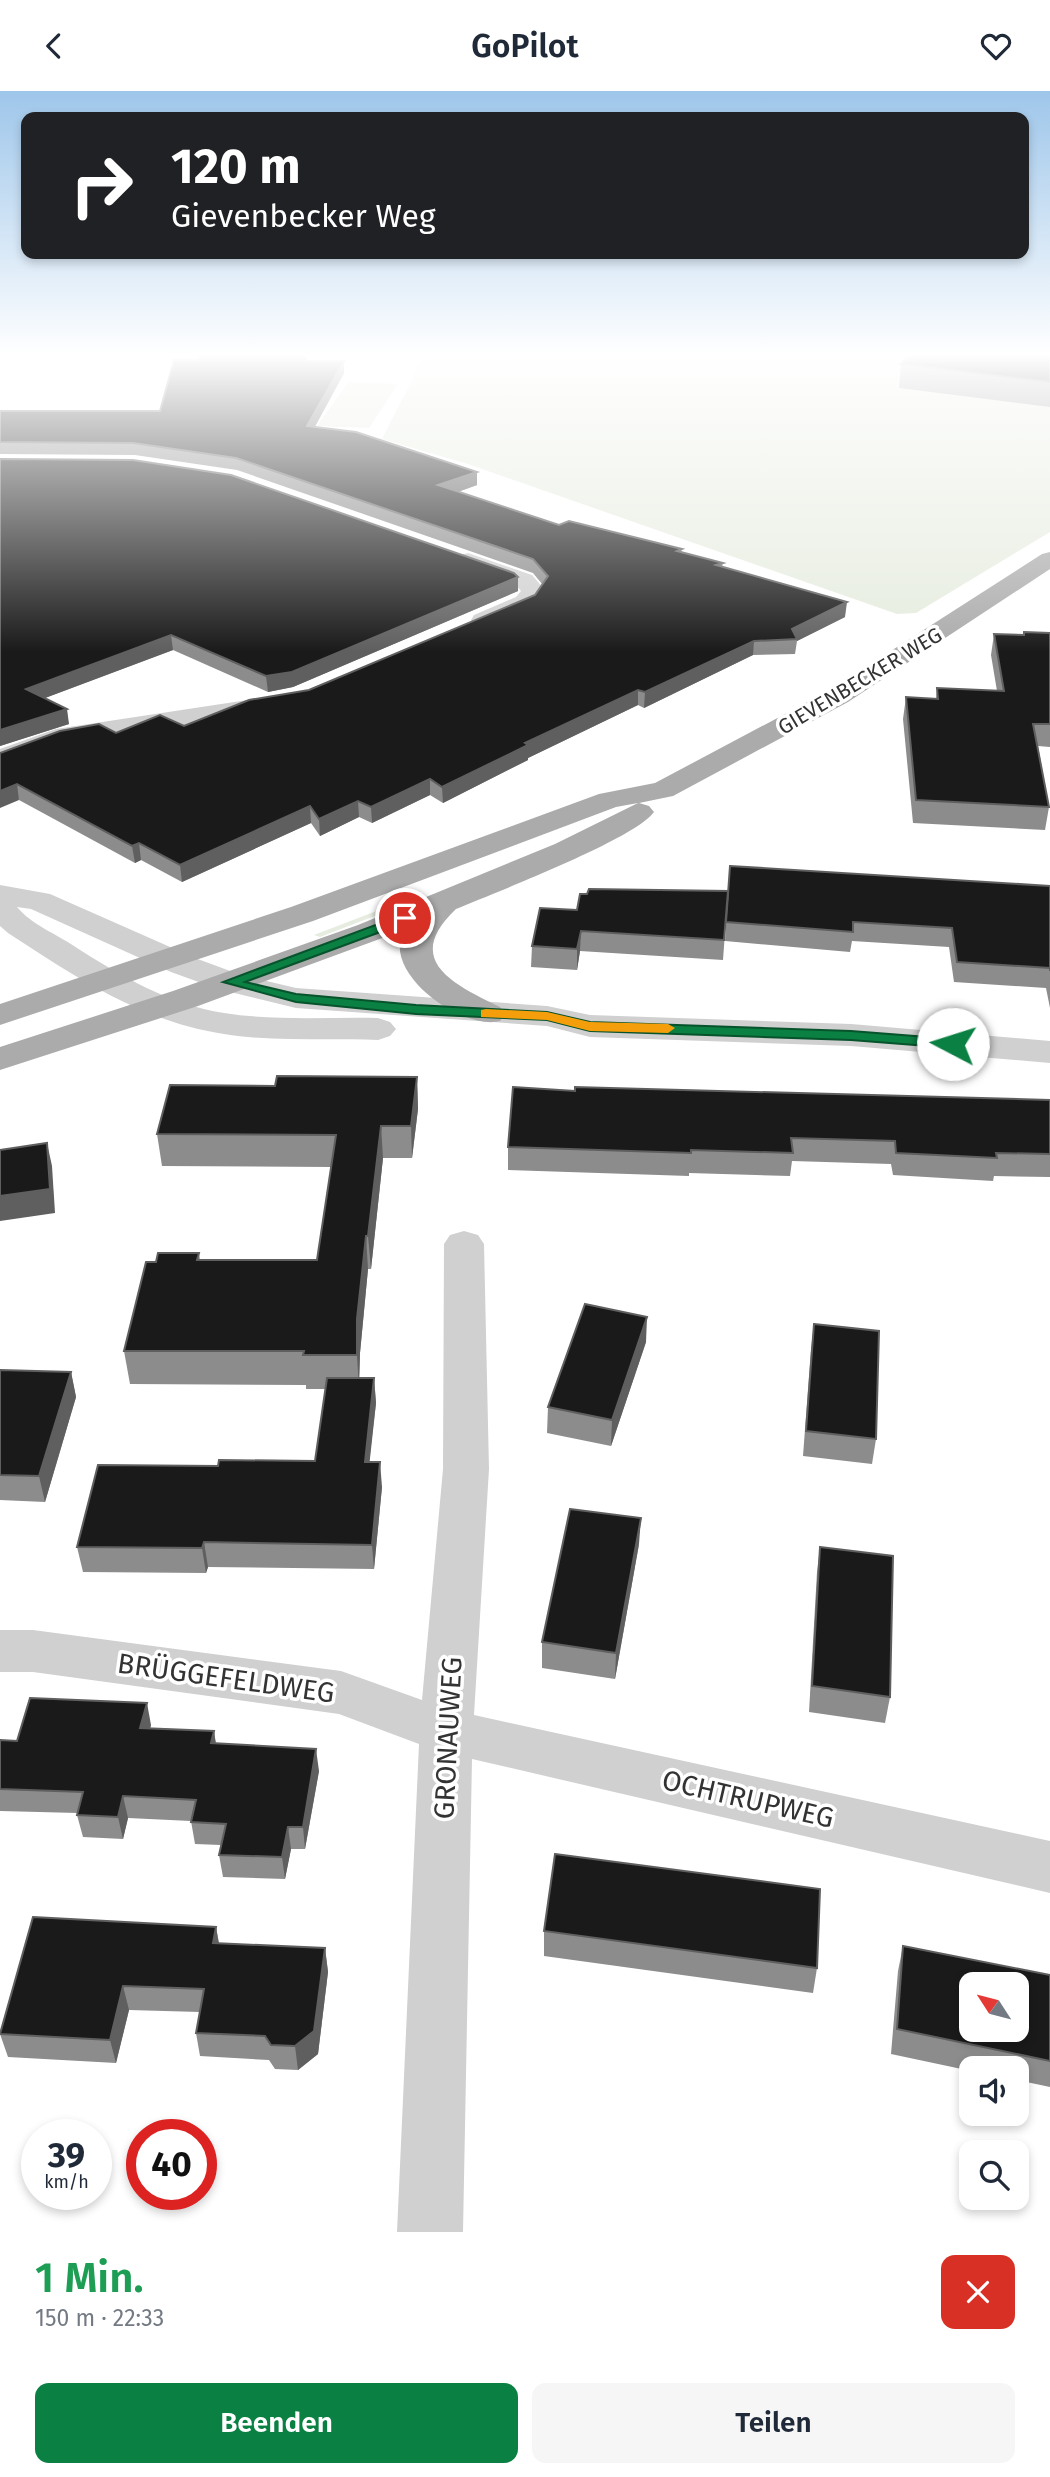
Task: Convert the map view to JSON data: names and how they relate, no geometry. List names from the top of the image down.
{
  "streets": {
    "main road": ["GIEVENBECKER WEG"],
    "street": ["BRÜGGEFELDWEG", "GRONAUWEG", "OCHTRUPWEG"]
  },
  "crossings": [
    ["BRÜGGEFELDWEG", "GRONAUWEG"],
    ["BRÜGGEFELDWEG", "OCHTRUPWEG"],
    ["GRONAUWEG", "OCHTRUPWEG"]
  ],
  "north": "top left",
  "page": {
    "header": "GoPilot",
    "turn": ["120 m", "Gievenbecker Weg"],
    "speed": "39 km/h",
    "limit": "40",
    "heading": ["1 Min.", "150 m · 22:33"],
    "buttons": ["Beenden", "Teilen"]
  }
}
